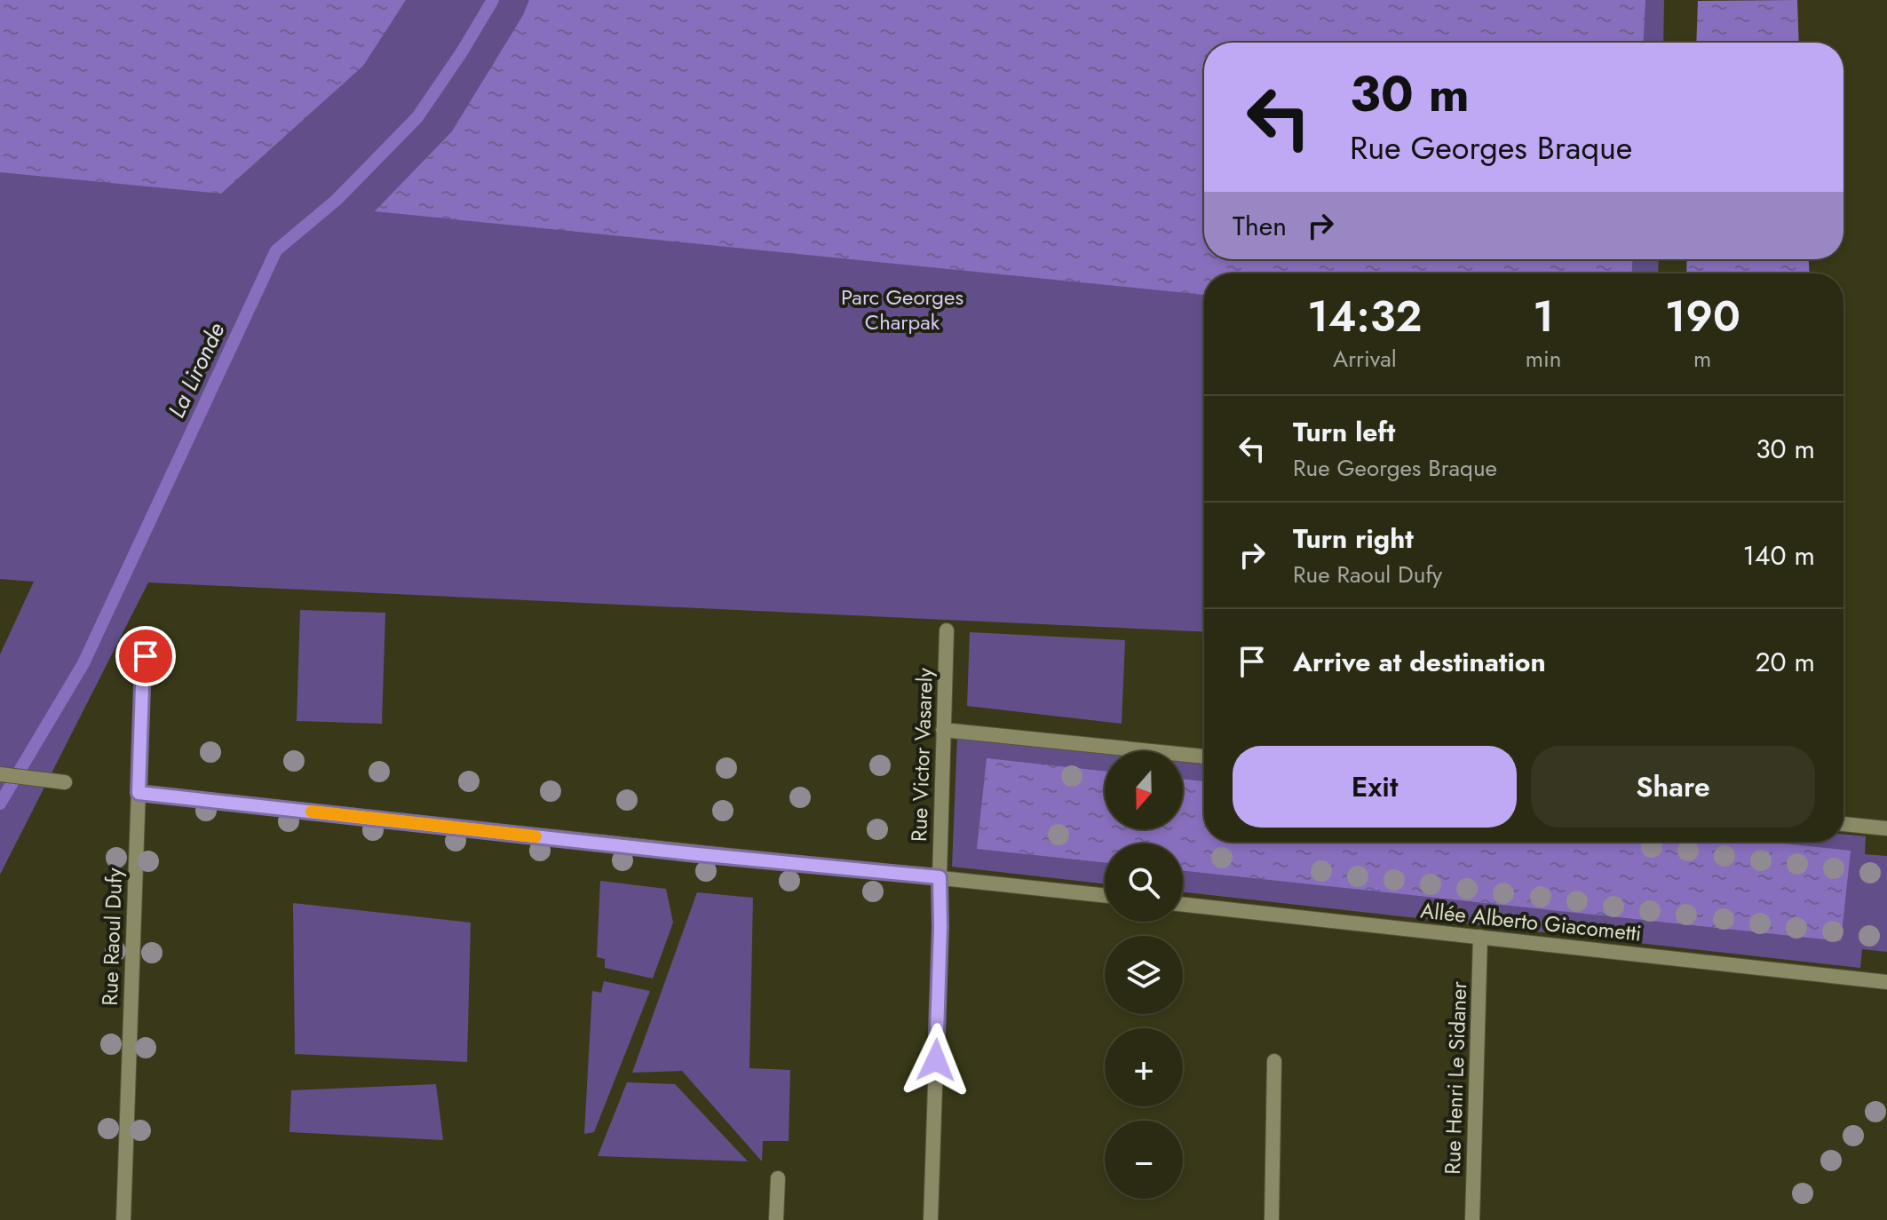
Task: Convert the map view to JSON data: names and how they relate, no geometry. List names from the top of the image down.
{
  "streets": {
    "street": [
      "Rue Victor Vasarely",
      "Allée Alberto Giacometti",
      "Rue Raoul Dufy",
      "Rue Henri Le Sidaner"
    ]
  },
  "crossings": [
    ["Allée Alberto Giacometti", "Rue Henri Le Sidaner"]
  ],
  "water": ["La Lironde"],
  "parks": ["Parc Georges Charpak"],
  "north": "bottom",
  "page": {
    "turn": ["30 m", "Rue Georges Braque"],
    "then": "Then",
    "eta": [
      "14:32",
      "Arrival",
      "1",
      "min",
      "190",
      "m"
    ],
    "list": [
      {
        "name": "Turn left",
        "note": "Rue Georges Braque",
        "value": "30 m"
      },
      {
        "name": "Turn right",
        "note": "Rue Raoul Dufy",
        "value": "140 m"
      },
      {
        "name": "Arrive at destination",
        "value": "20 m"
      }
    ],
    "buttons": ["Exit", "Share"],
    "map_buttons": ["+", "−"]
  }
}
